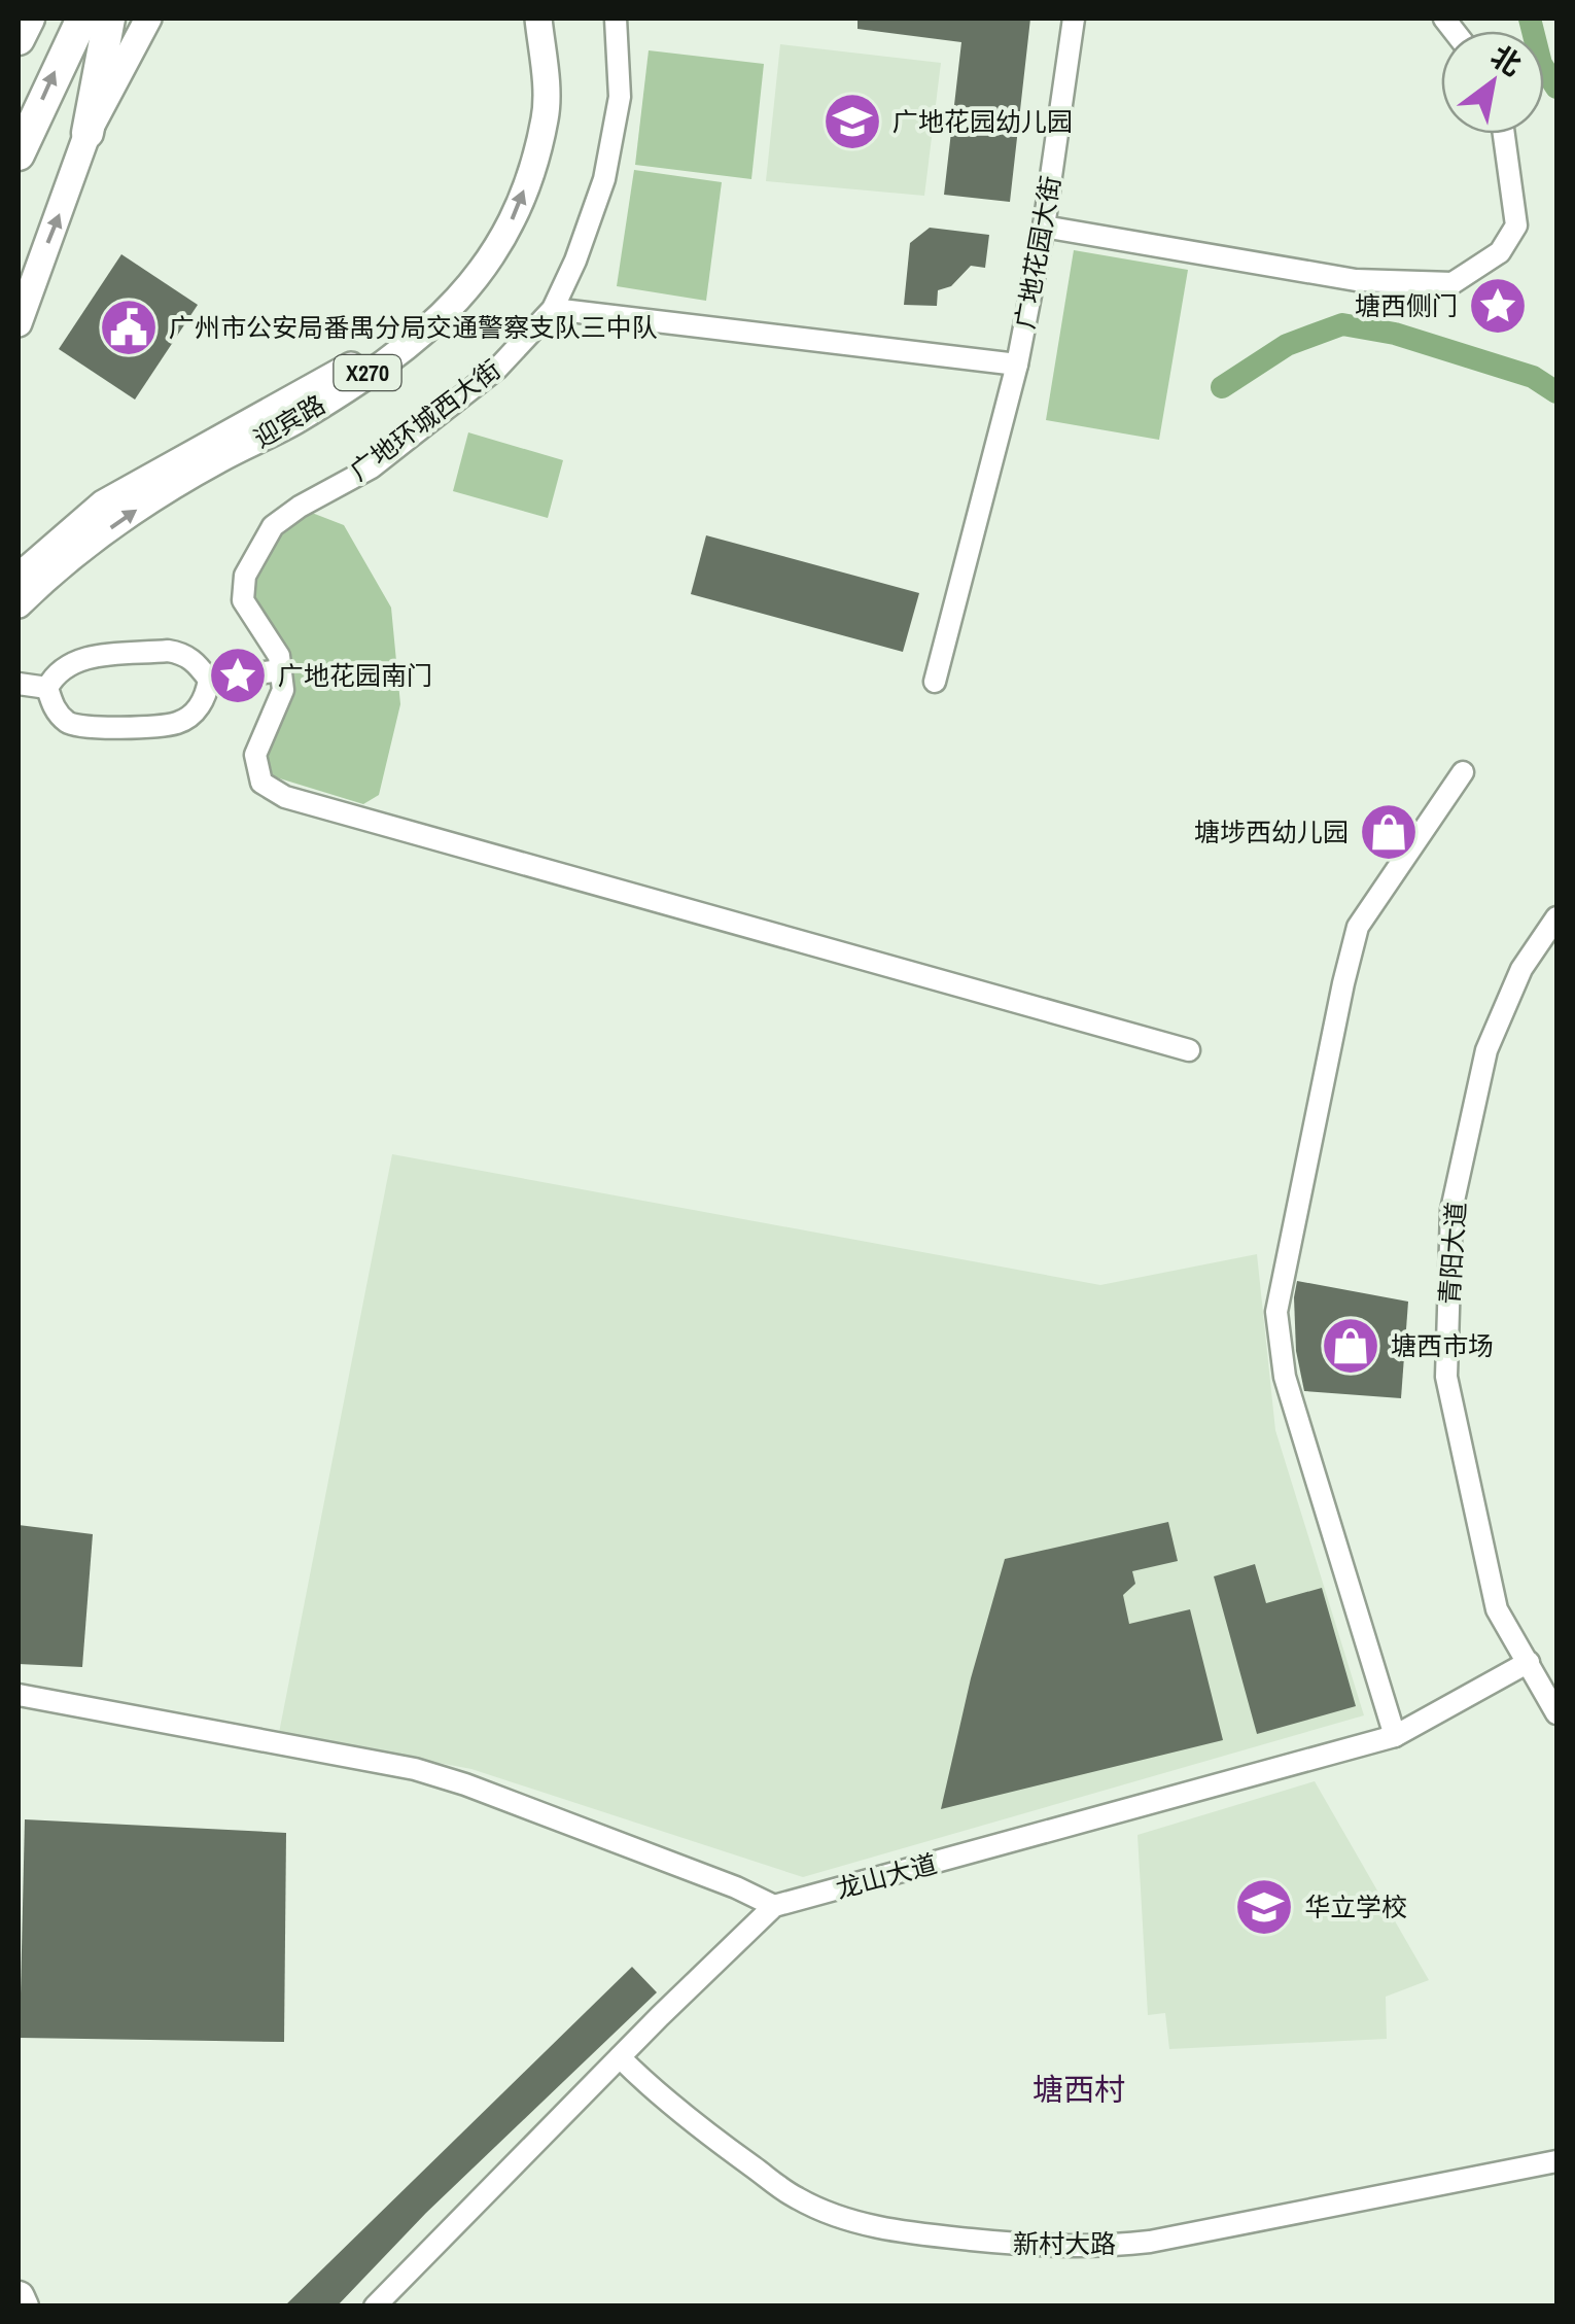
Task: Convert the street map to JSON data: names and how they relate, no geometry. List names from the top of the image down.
{
  "streets": {
    "main road": ["X270", "迎宾路"],
    "street": [
      "广地花园大街",
      "广地环城西大街",
      "青阳大道",
      "龙山大道",
      "新村大路"
    ]
  },
  "crossings": [
    ["青阳大道", "龙山大道"],
    ["龙山大道", "新村大路"]
  ],
  "districts": ["塘西村"],
  "places": {
    "school or university": ["广地花园幼儿园", "华立学校"],
    "place": ["塘西侧门", "广地花园南门"],
    "public building": ["广州市公安局番禺分局交通警察支队三中队"],
    "shop": ["塘埗西幼儿园", "塘西市场"]
  },
  "north": "top right"
}
